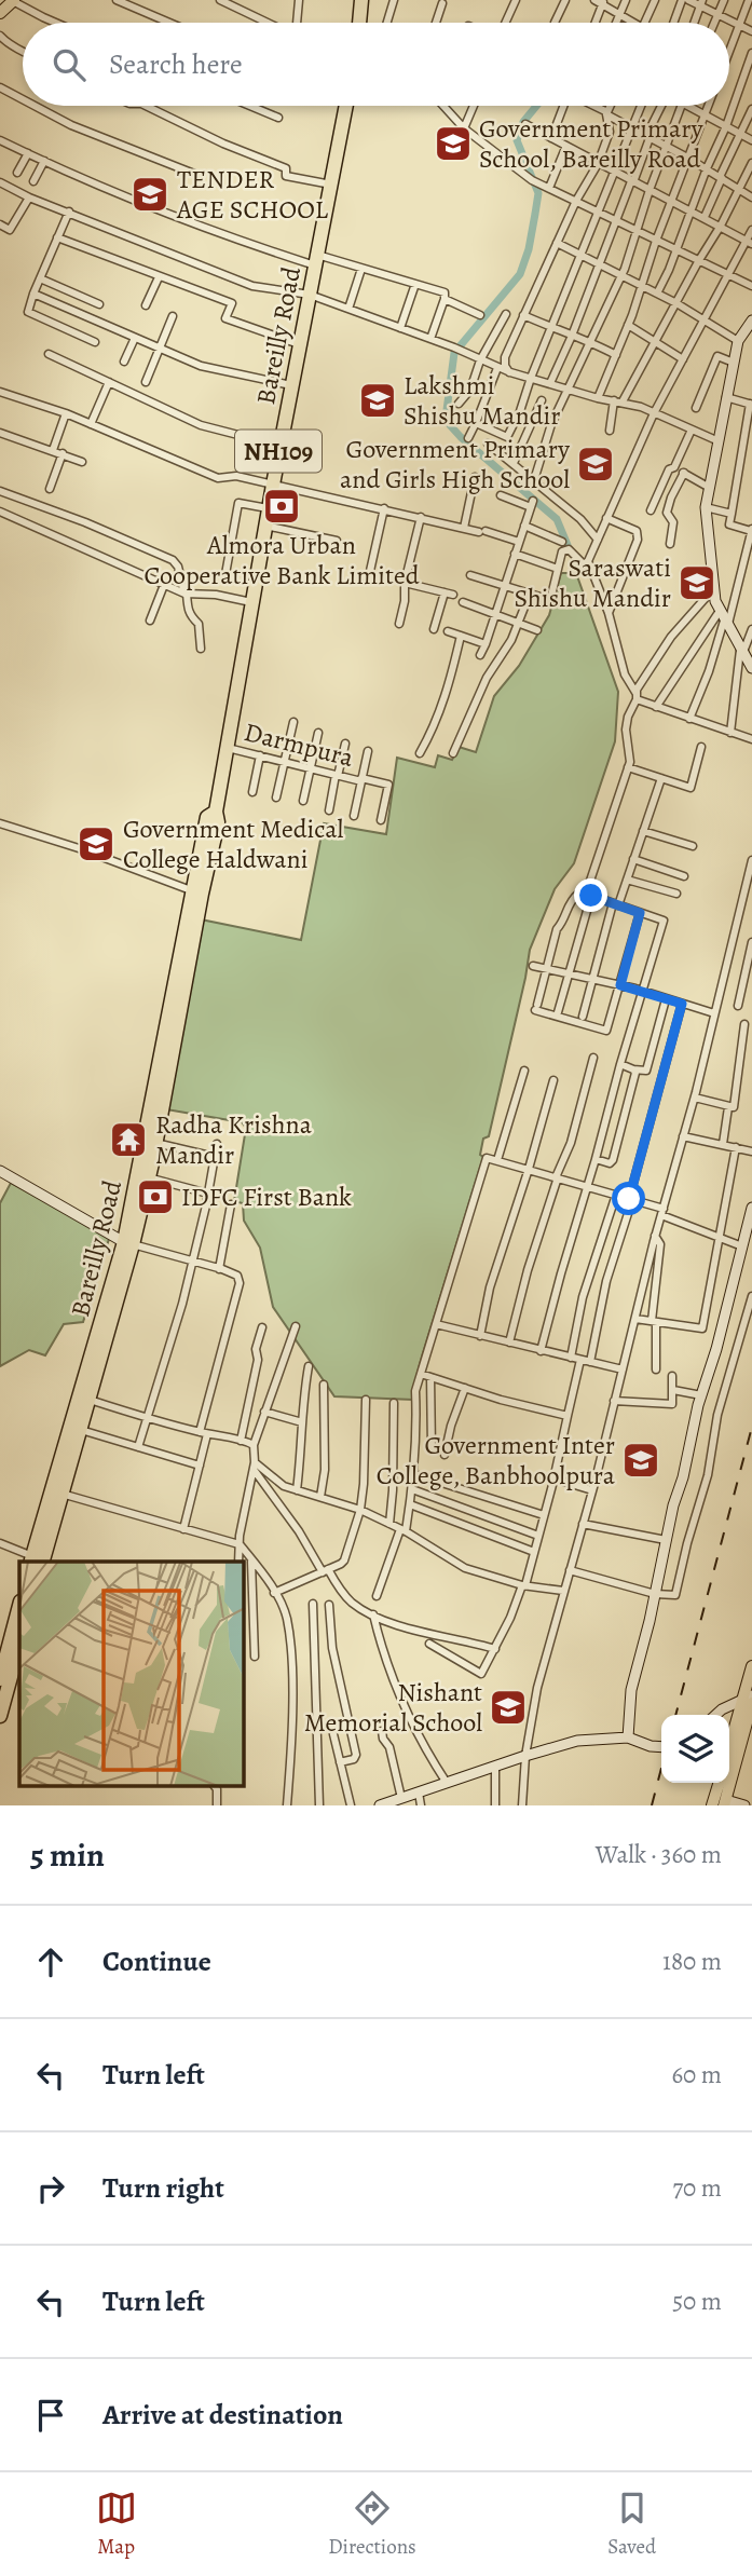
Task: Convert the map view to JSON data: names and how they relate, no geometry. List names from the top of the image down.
{
  "streets": {
    "highway": ["Bareilly Road", "NH109"],
    "street": ["Darmpura"]
  },
  "crossings": [
    ["Bareilly Road", "Darmpura"]
  ],
  "places": {
    "school or university": [
      "Government Primary School, Bareilly Road",
      "TENDER AGE SCHOOL",
      "Lakshmi Shishu Mandir",
      "Government Primary and Girls High School",
      "Saraswati Shishu Mandir",
      "Government Medical College Haldwani",
      "Government Inter College, Banbhoolpura",
      "Nishant Memorial School"
    ],
    "bank": ["Almora Urban Cooperative Bank Limited", "IDFC First Bank"],
    "temple": ["Radha Krishna Mandir"]
  },
  "page": {
    "search": "Search here",
    "heading": ["5 min", "Walk · 360 m"],
    "list": [
      ["Continue", "180 m"],
      ["Turn left", "60 m"],
      ["Turn right", "70 m"],
      ["Turn left", "50 m"],
      "Arrive at destination"
    ],
    "nav": ["Map", "Directions", "Saved"]
  }
}
